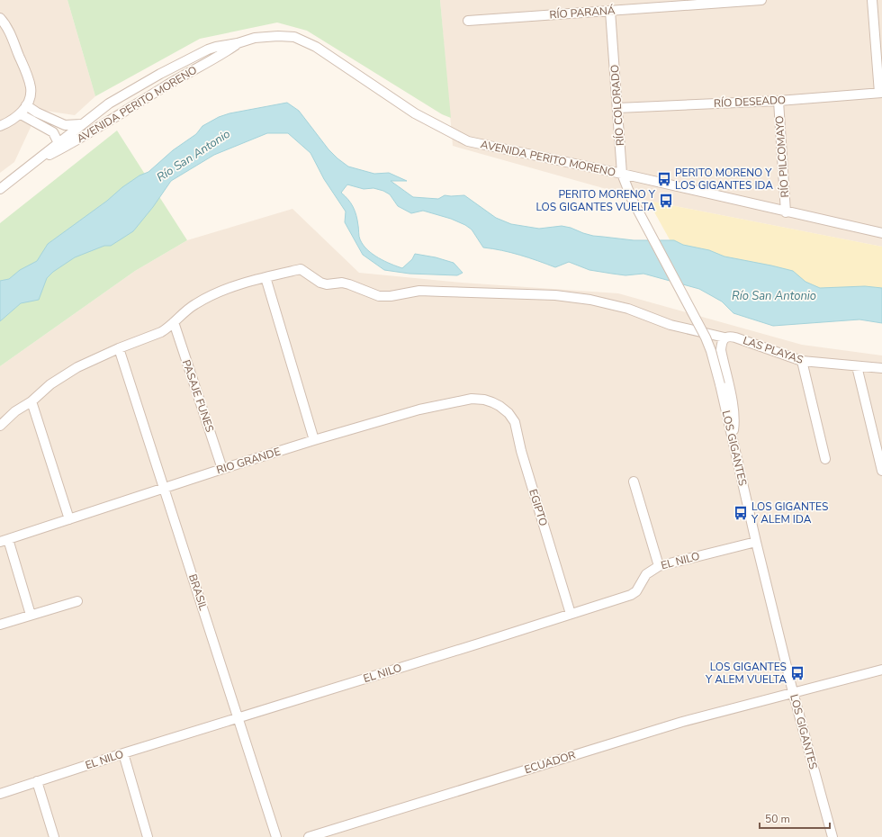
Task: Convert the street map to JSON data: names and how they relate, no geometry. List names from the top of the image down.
{
  "streets": {
    "street": [
      "RÍO PARANÁ",
      "RÍO DESEADO",
      "AVENIDA PERITO MORENO",
      "RÍO COLORADO",
      "RÍO PILCOMAYO",
      "LAS PLAYAS",
      "PASAJE FUNES",
      "LOS GIGANTES",
      "RIO GRANDE",
      "EGIPTO",
      "EL NILO",
      "BRASIL",
      "ECUADOR"
    ]
  },
  "crossings": [
    ["RÍO PARANÁ", "RÍO COLORADO"],
    ["RÍO DESEADO", "RÍO COLORADO"],
    ["RÍO DESEADO", "RÍO PILCOMAYO"],
    ["AVENIDA PERITO MORENO", "RÍO COLORADO"],
    ["AVENIDA PERITO MORENO", "RÍO PILCOMAYO"],
    ["RÍO COLORADO", "LOS GIGANTES"],
    ["LAS PLAYAS", "PASAJE FUNES"],
    ["LAS PLAYAS", "BRASIL"],
    ["PASAJE FUNES", "RIO GRANDE"],
    ["LOS GIGANTES", "EL NILO"],
    ["LOS GIGANTES", "ECUADOR"],
    ["RIO GRANDE", "EGIPTO"],
    ["RIO GRANDE", "BRASIL"],
    ["EGIPTO", "EL NILO"],
    ["EL NILO", "BRASIL"]
  ],
  "water": ["Río San Antonio"],
  "places": {
    "bus stop": [
      "PERITO MORENO Y LOS GIGANTES IDA",
      "PERITO MORENO Y LOS GIGANTES VUELTA",
      "LOS GIGANTES Y ALEM IDA",
      "LOS GIGANTES Y ALEM VUELTA"
    ]
  },
  "scale_bar": "50 m"
}
